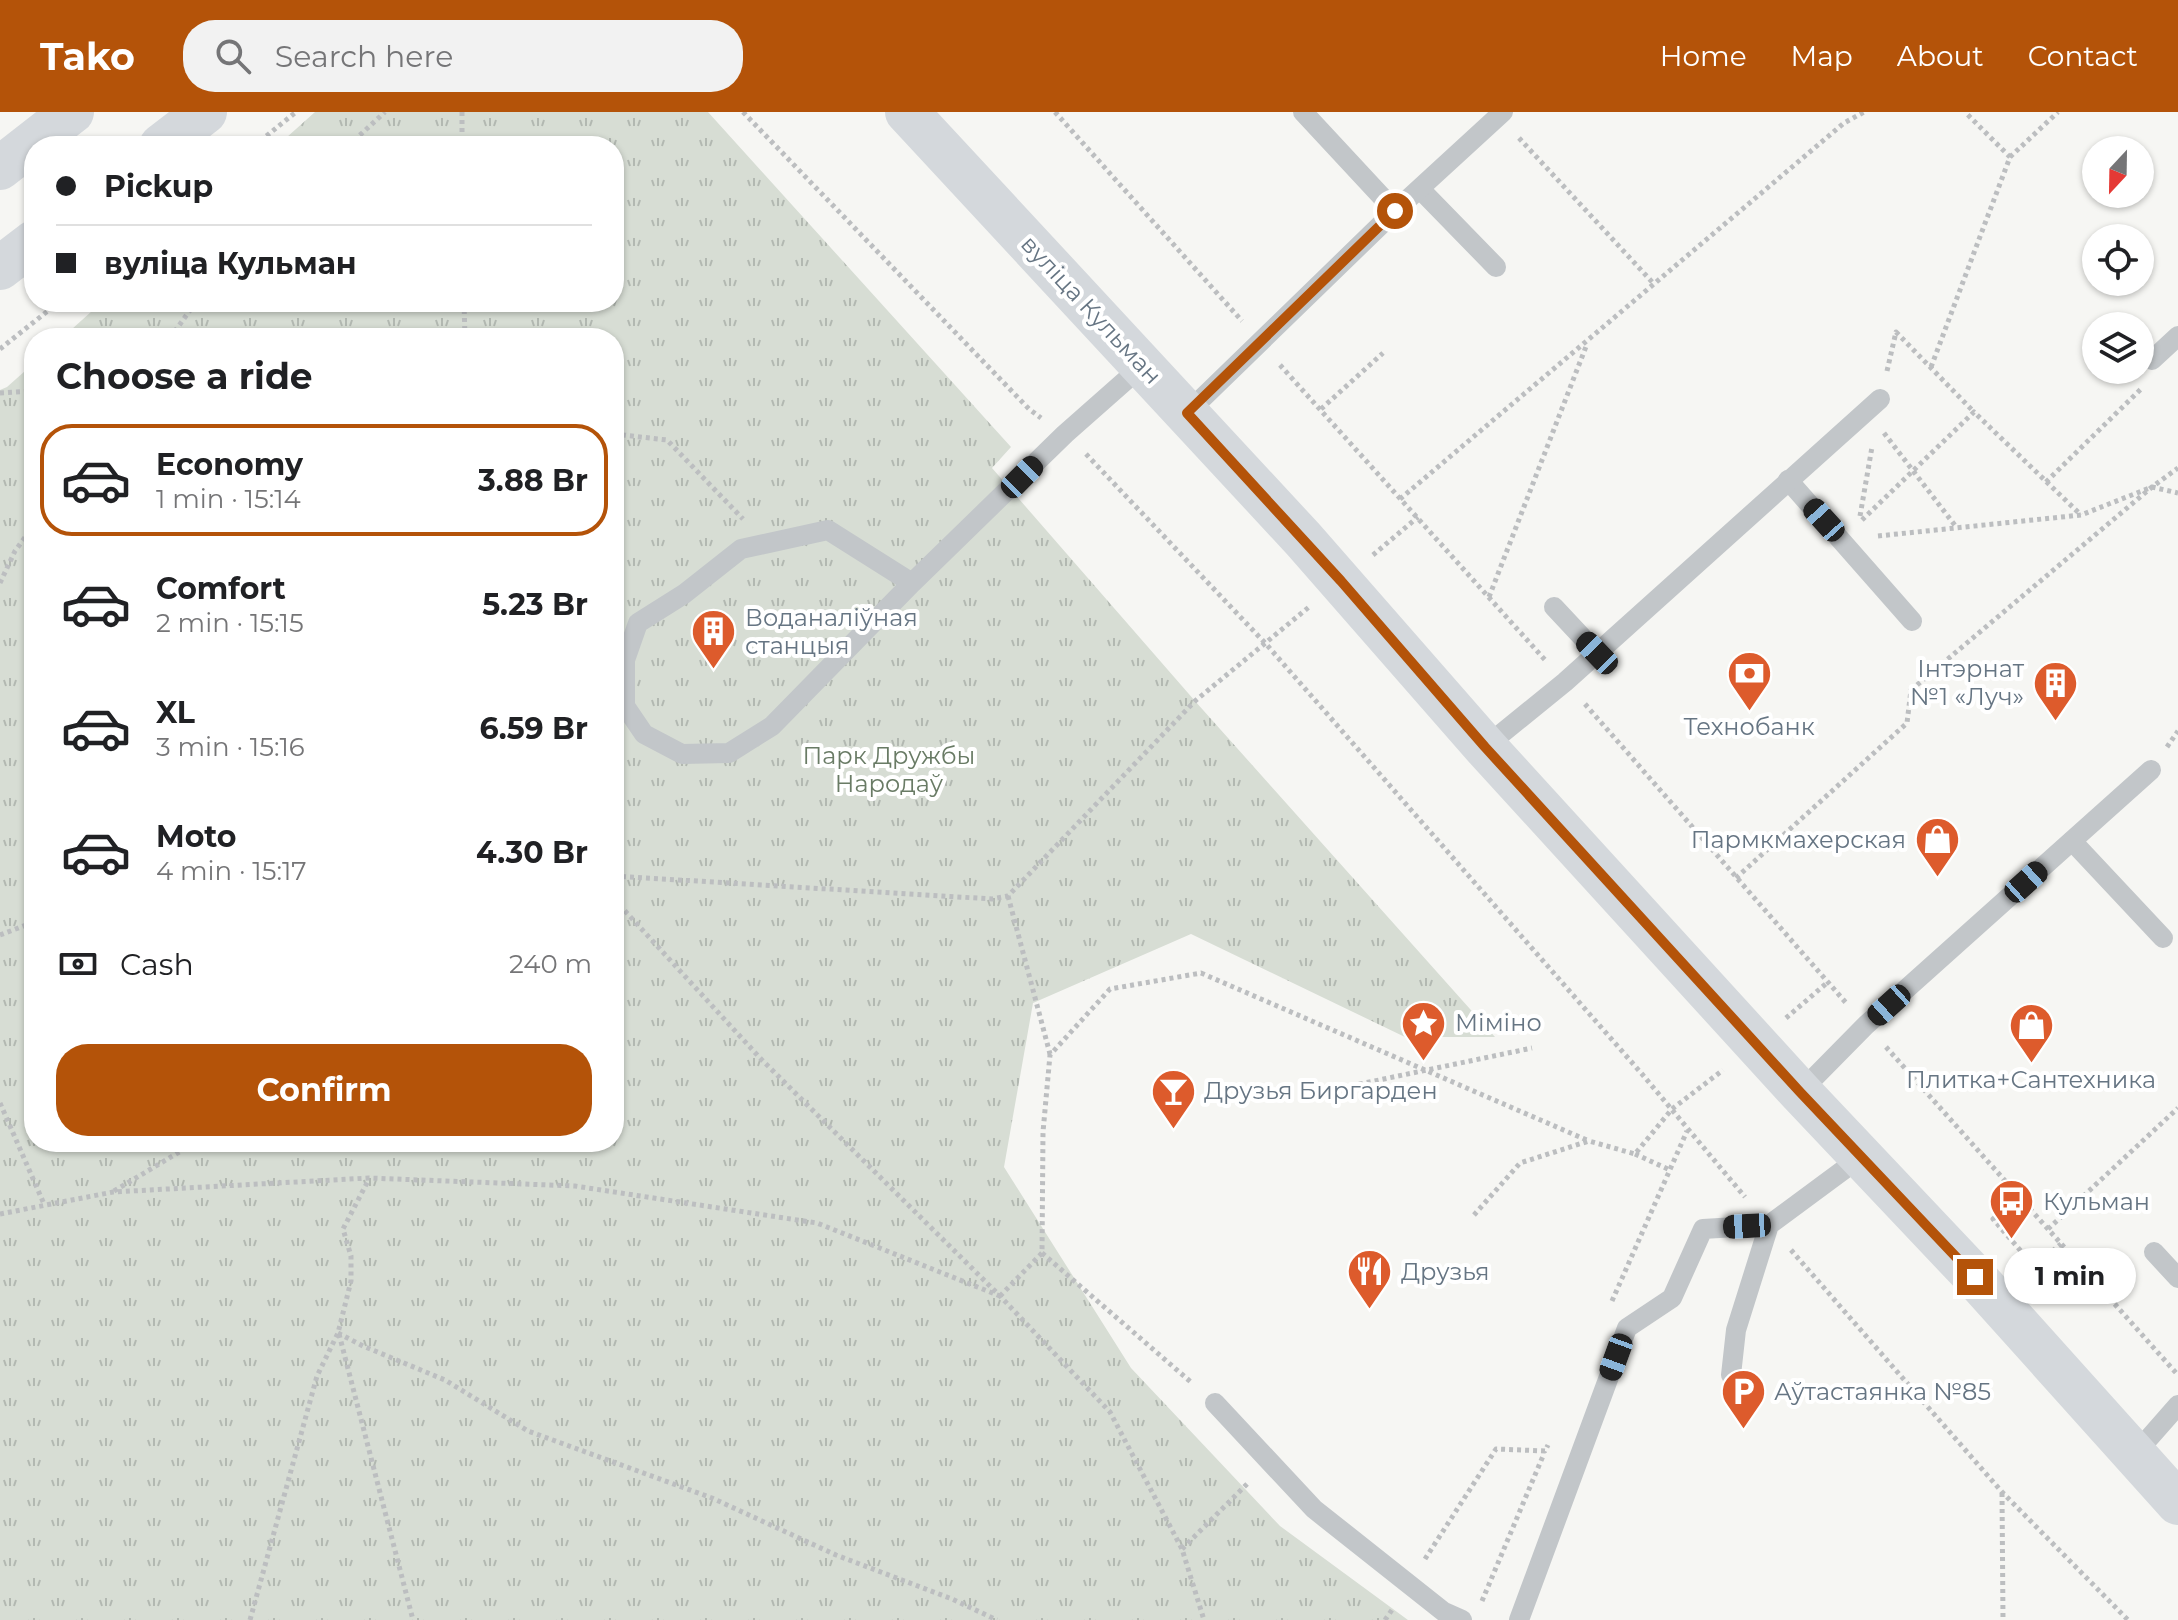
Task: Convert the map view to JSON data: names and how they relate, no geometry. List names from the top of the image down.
{
  "streets": {
    "main road": ["вуліца Кульман"]
  },
  "parks": ["Парк Дружбы Народаў"],
  "places": {
    "building": ["Воданаліўная станцыя", "Інтэрнат №1 «Луч»"],
    "bank": ["Технобанк"],
    "shop": ["Пармкмахерская", "Плитка+Сантехника"],
    "place": ["Міміно"],
    "bar": ["Друзья Биргарден"],
    "bus stop": ["Кульман"],
    "restaurant": ["Друзья"],
    "parking": ["Аўтастаянка №85"]
  },
  "north": "bottom",
  "page": {
    "header": "Tako",
    "search": "Search here",
    "nav": [
      "Home",
      "Map",
      "About",
      "Contact"
    ],
    "banner": ["Pickup", "вуліца Кульман"],
    "heading": "Choose a ride",
    "list": [
      {
        "name": "Economy",
        "note": "1 min · 15:14",
        "value": "3.88 Br"
      },
      {
        "name": "Comfort",
        "note": "2 min · 15:15",
        "value": "5.23 Br"
      },
      {
        "name": "XL",
        "note": "3 min · 15:16",
        "value": "6.59 Br"
      },
      {
        "name": "Moto",
        "note": "4 min · 15:17",
        "value": "4.30 Br"
      }
    ],
    "pay": ["Cash", "240 m"],
    "buttons": "Confirm",
    "bubble": "1 min"
  }
}
